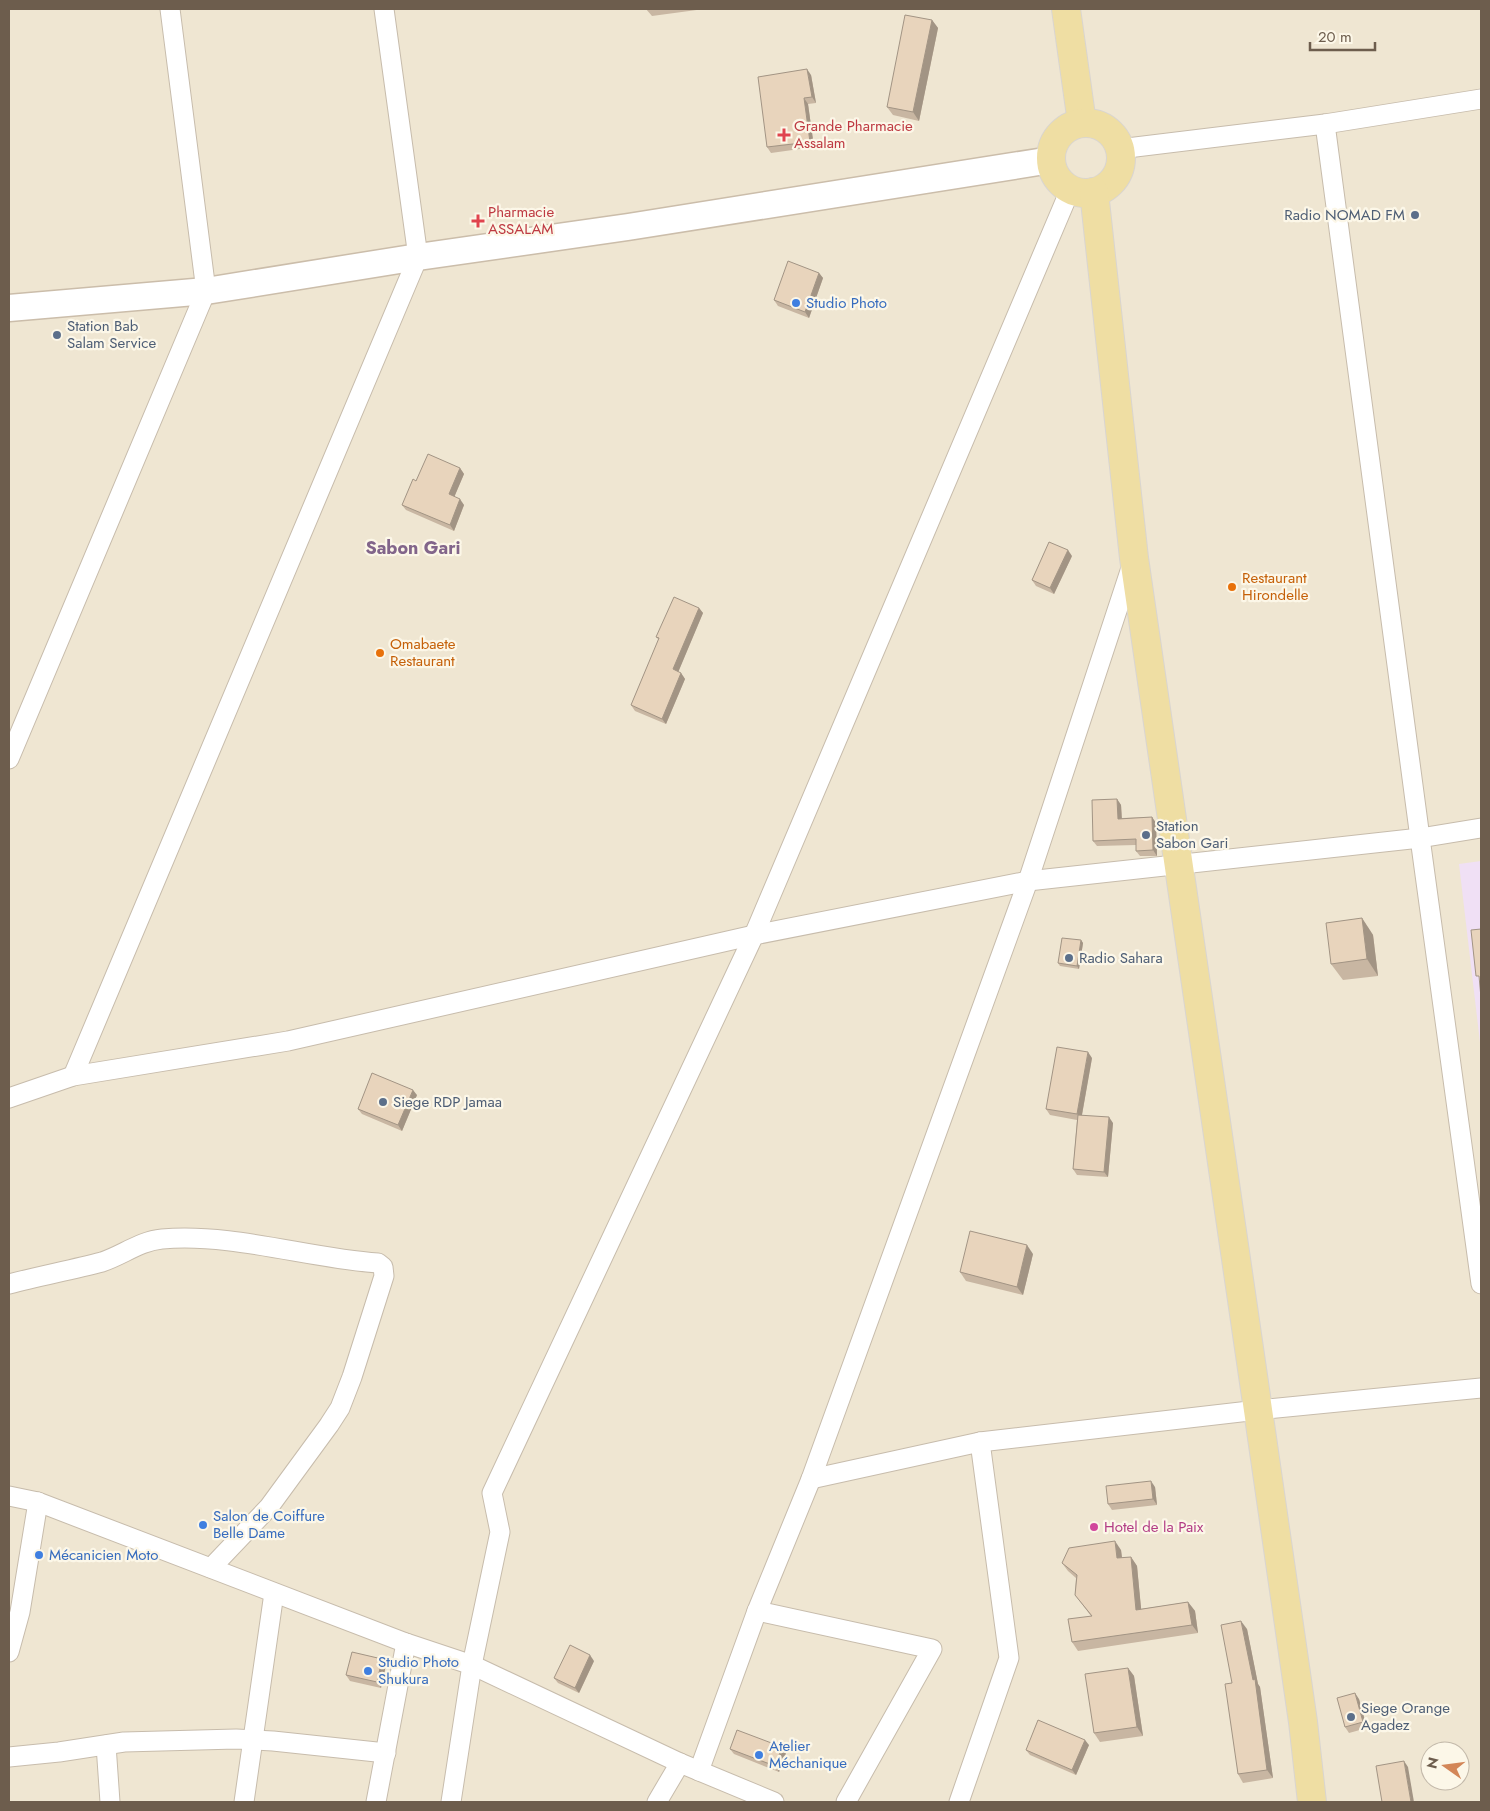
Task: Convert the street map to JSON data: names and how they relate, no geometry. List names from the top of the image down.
{
  "districts": ["Sabon Gari"],
  "places": {
    "health": ["Grande Pharmacie Assalam", "Pharmacie ASSALAM"],
    "other": [
      "Radio NOMAD FM",
      "Studio Photo",
      "Station Bab Salam Service",
      "Restaurant Hirondelle",
      "Omabaete Restaurant",
      "Station Sabon Gari",
      "Radio Sahara",
      "Siege RDP Jamaa",
      "Salon de Coiffure Belle Dame",
      "Hotel de la Paix",
      "Mécanicien Moto",
      "Studio Photo Shukura",
      "Siege Orange Agadez",
      "Atelier Méchanique"
    ]
  },
  "scale_bar": "20 m",
  "north": "left"
}
